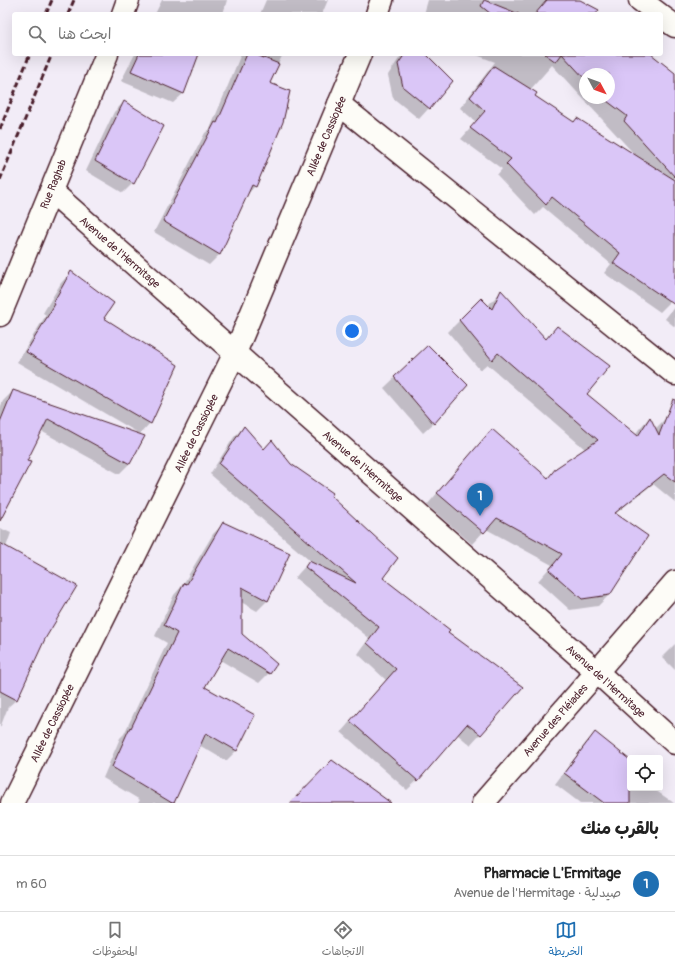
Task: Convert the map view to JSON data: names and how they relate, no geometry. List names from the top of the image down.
{
  "streets": {
    "street": [
      "Allée de Cassiopée",
      "Rue Raghab",
      "Avenue de l'Hermitage",
      "Avenue des Pléiades"
    ]
  },
  "crossings": [
    ["Allée de Cassiopée", "Avenue de l'Hermitage"],
    ["Rue Raghab", "Avenue de l'Hermitage"],
    ["Avenue de l'Hermitage", "Avenue des Pléiades"]
  ],
  "north": "bottom right",
  "page": {
    "search": "ابحث هنا",
    "pins": "1",
    "heading": "بالقرب منك",
    "list": [
      {
        "mark": "1",
        "name": "Pharmacie L'Ermitage",
        "note": "صيدلية · Avenue de l'Hermitage",
        "value": "60 m"
      }
    ],
    "nav": ["الخريطة", "الاتجاهات", "المحفوظات"]
  }
}
